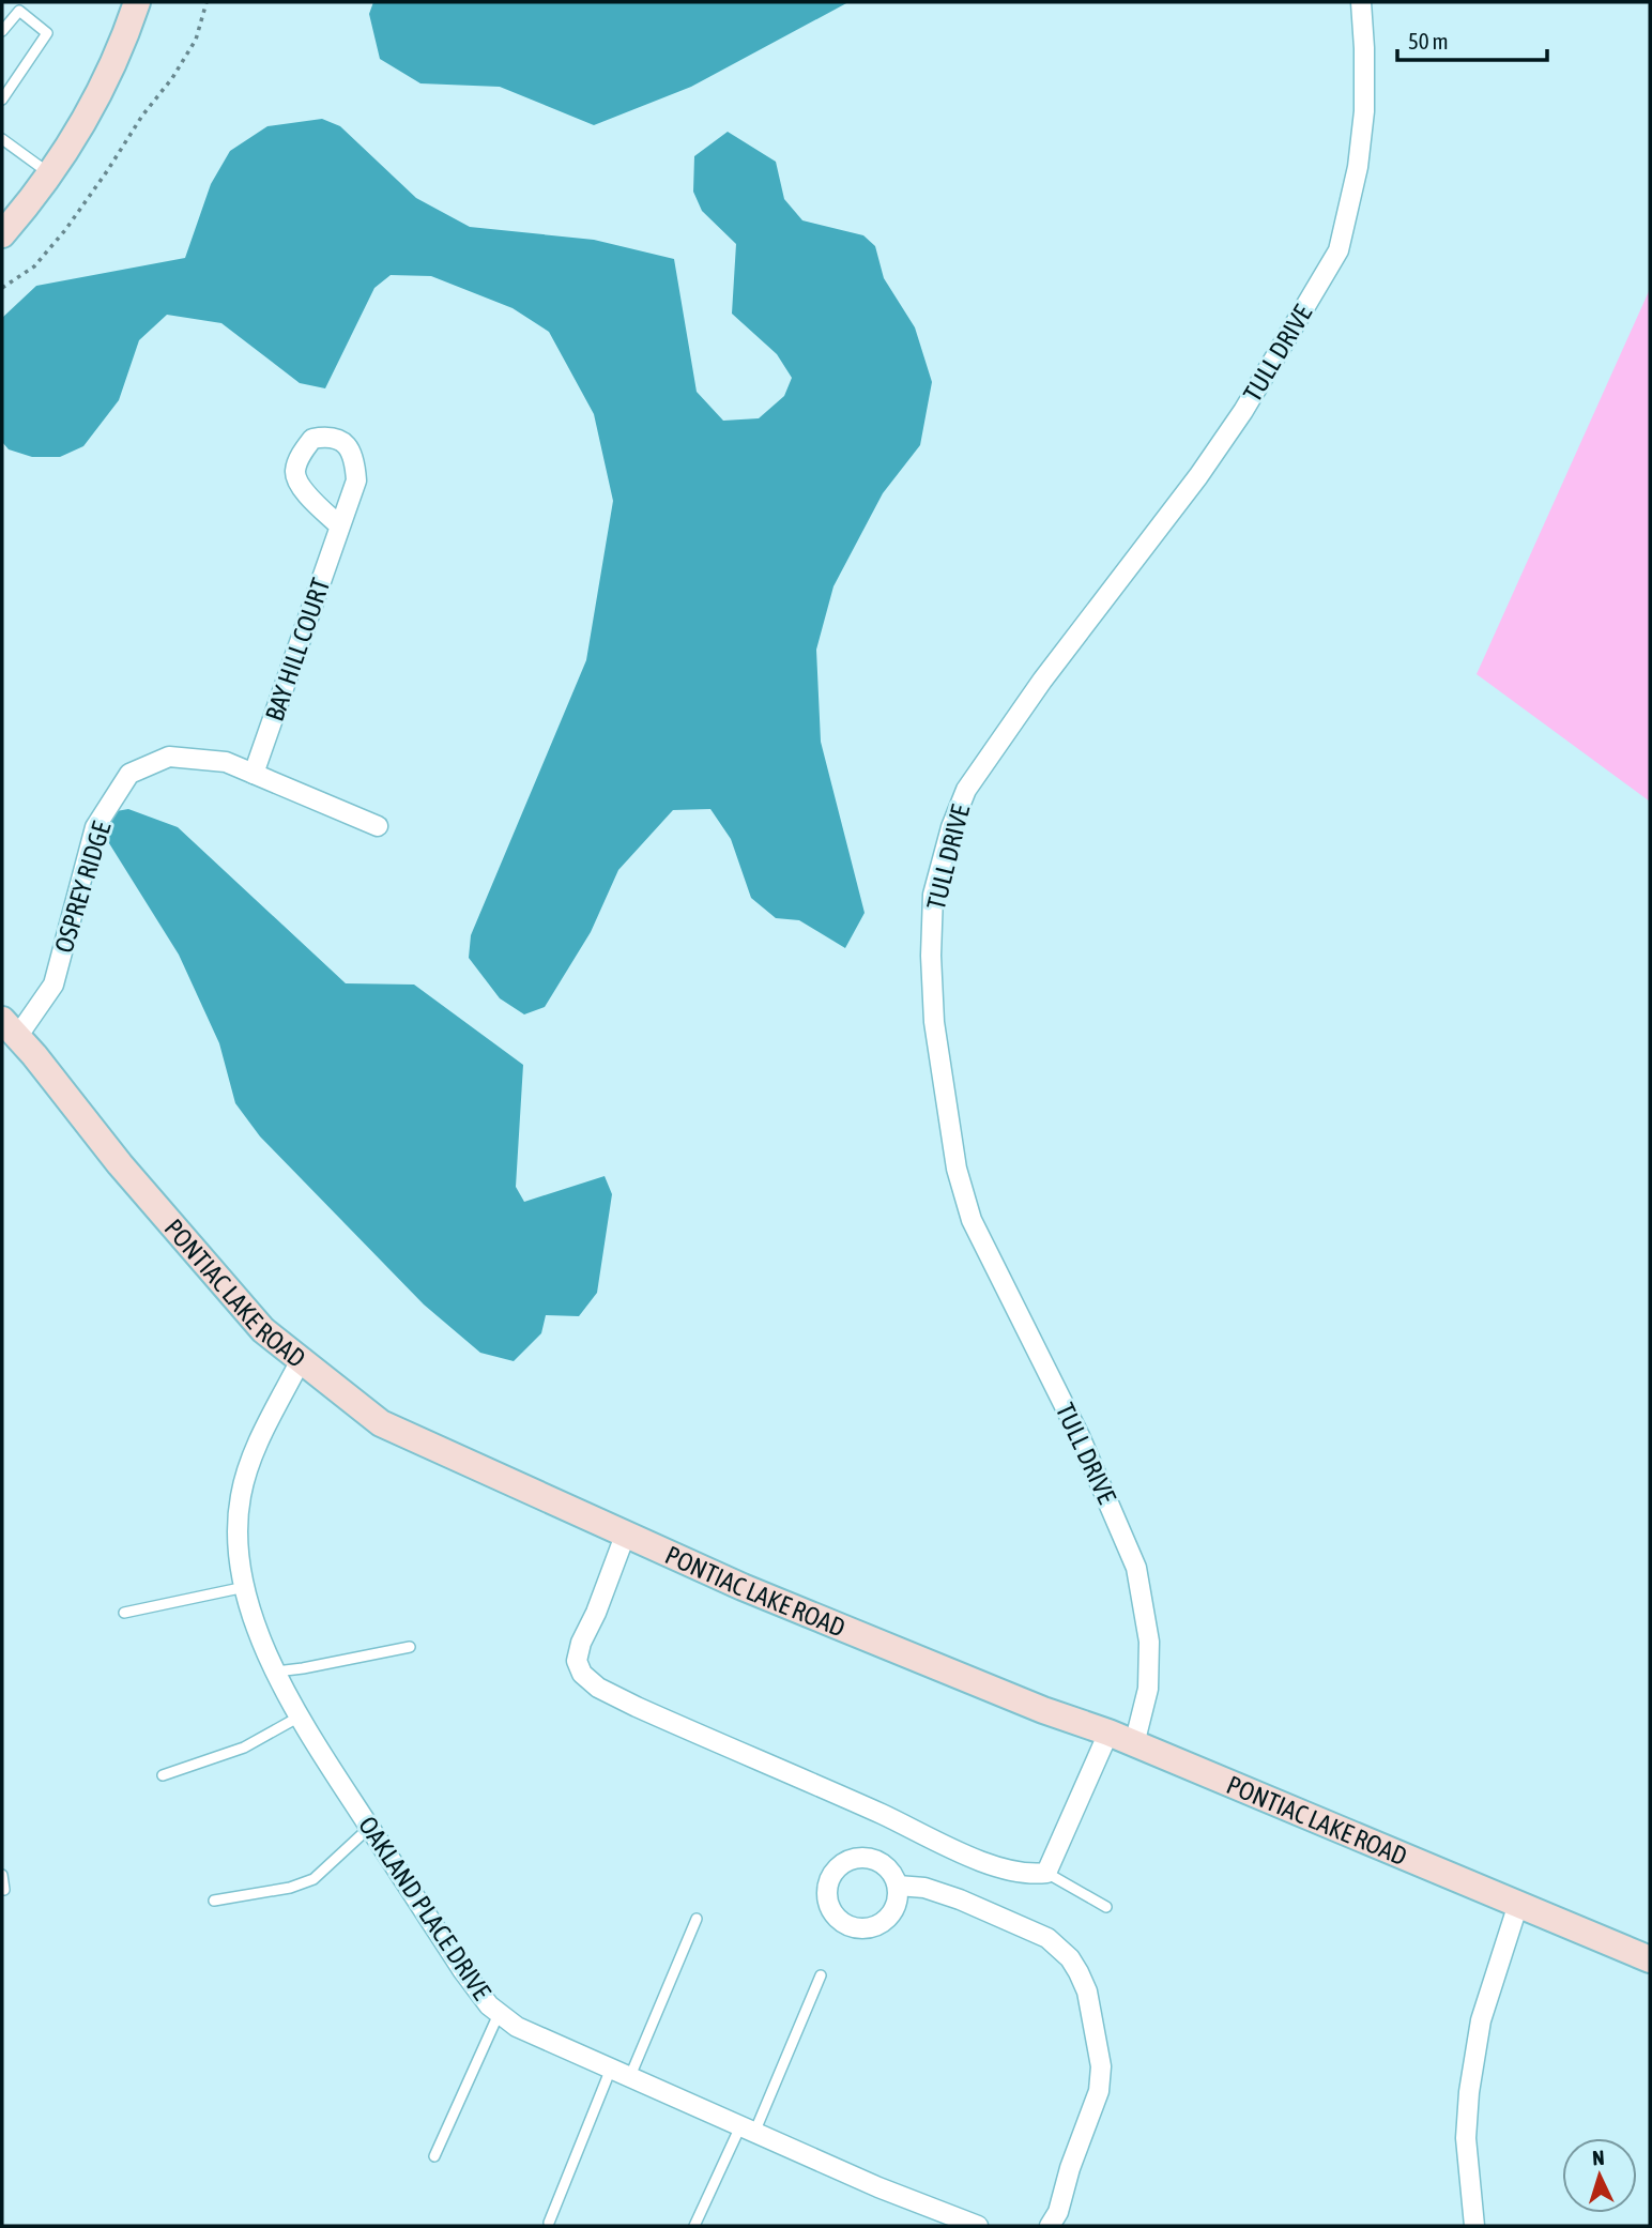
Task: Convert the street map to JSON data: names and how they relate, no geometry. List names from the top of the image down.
{
  "streets": {
    "street": [
      "TULL DRIVE",
      "BAY HILL COURT",
      "OSPREY RIDGE",
      "PONTIAC LAKE ROAD",
      "OAKLAND PLACE DRIVE"
    ]
  },
  "crossings": [
    ["TULL DRIVE", "PONTIAC LAKE ROAD"],
    ["BAY HILL COURT", "OSPREY RIDGE"],
    ["OSPREY RIDGE", "PONTIAC LAKE ROAD"],
    ["PONTIAC LAKE ROAD", "OAKLAND PLACE DRIVE"]
  ],
  "scale_bar": "50 m",
  "north": "top"
}
